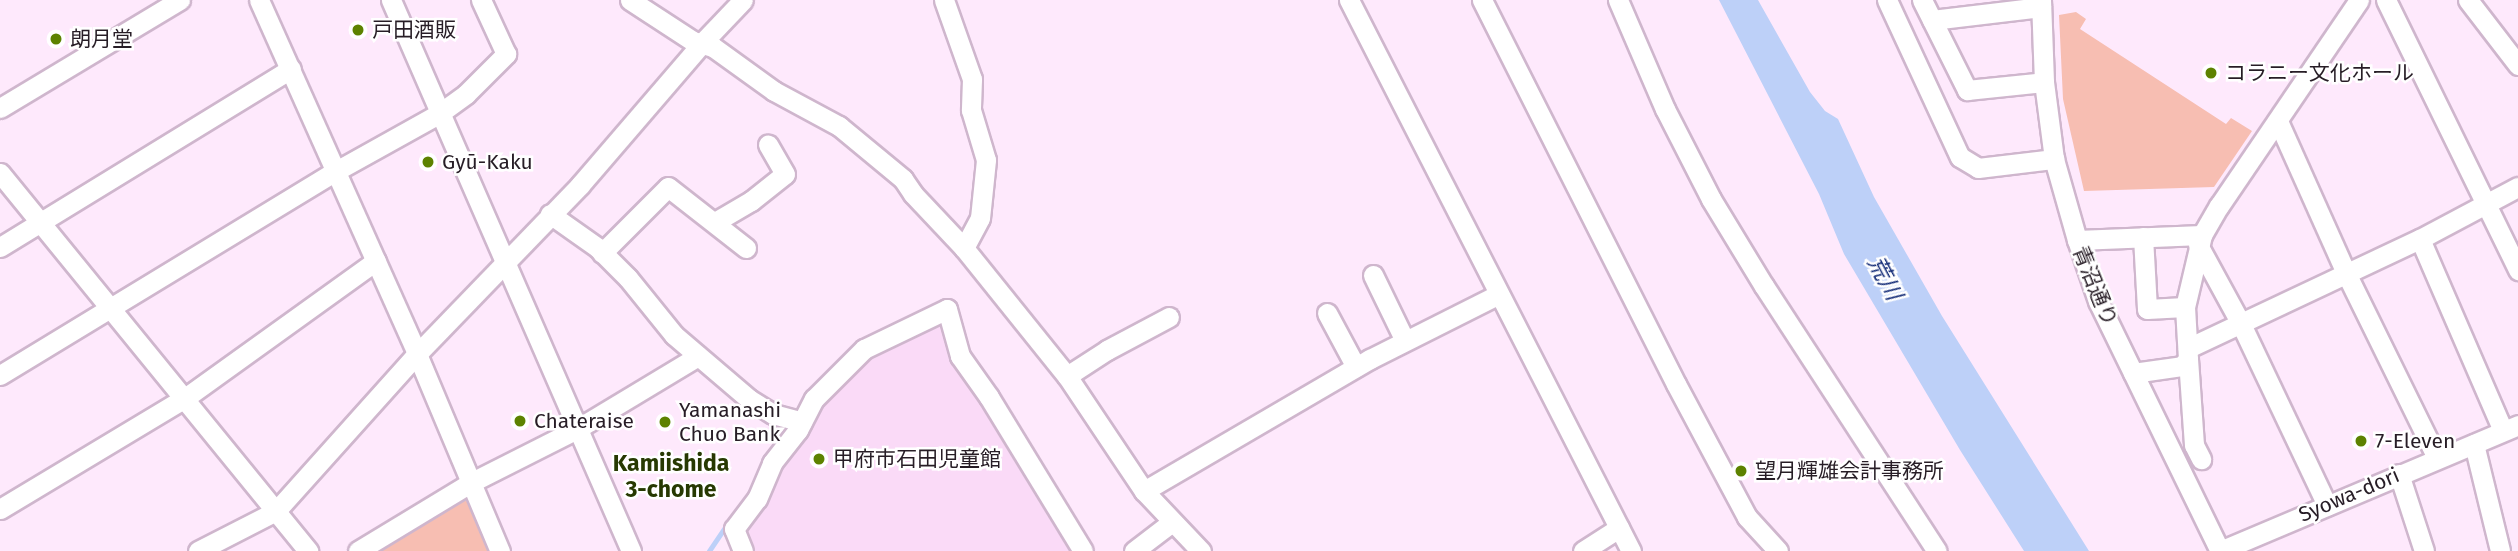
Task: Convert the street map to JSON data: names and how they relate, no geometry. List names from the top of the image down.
{
  "streets": {
    "street": ["青沼通り", "Syowa-dori"]
  },
  "crossings": [
    ["青沼通り", "Syowa-dori"]
  ],
  "districts": ["Kamiishida 3-chome"],
  "water": ["荒川"],
  "places": [
    "戸田酒販",
    "朗月堂",
    "コラニー文化ホール",
    "Gyū-Kaku",
    "Chateraise",
    "Yamanashi Chuo Bank",
    "7-Eleven",
    "甲府市石田児童館",
    "望月輝雄会計事務所"
  ]
}
